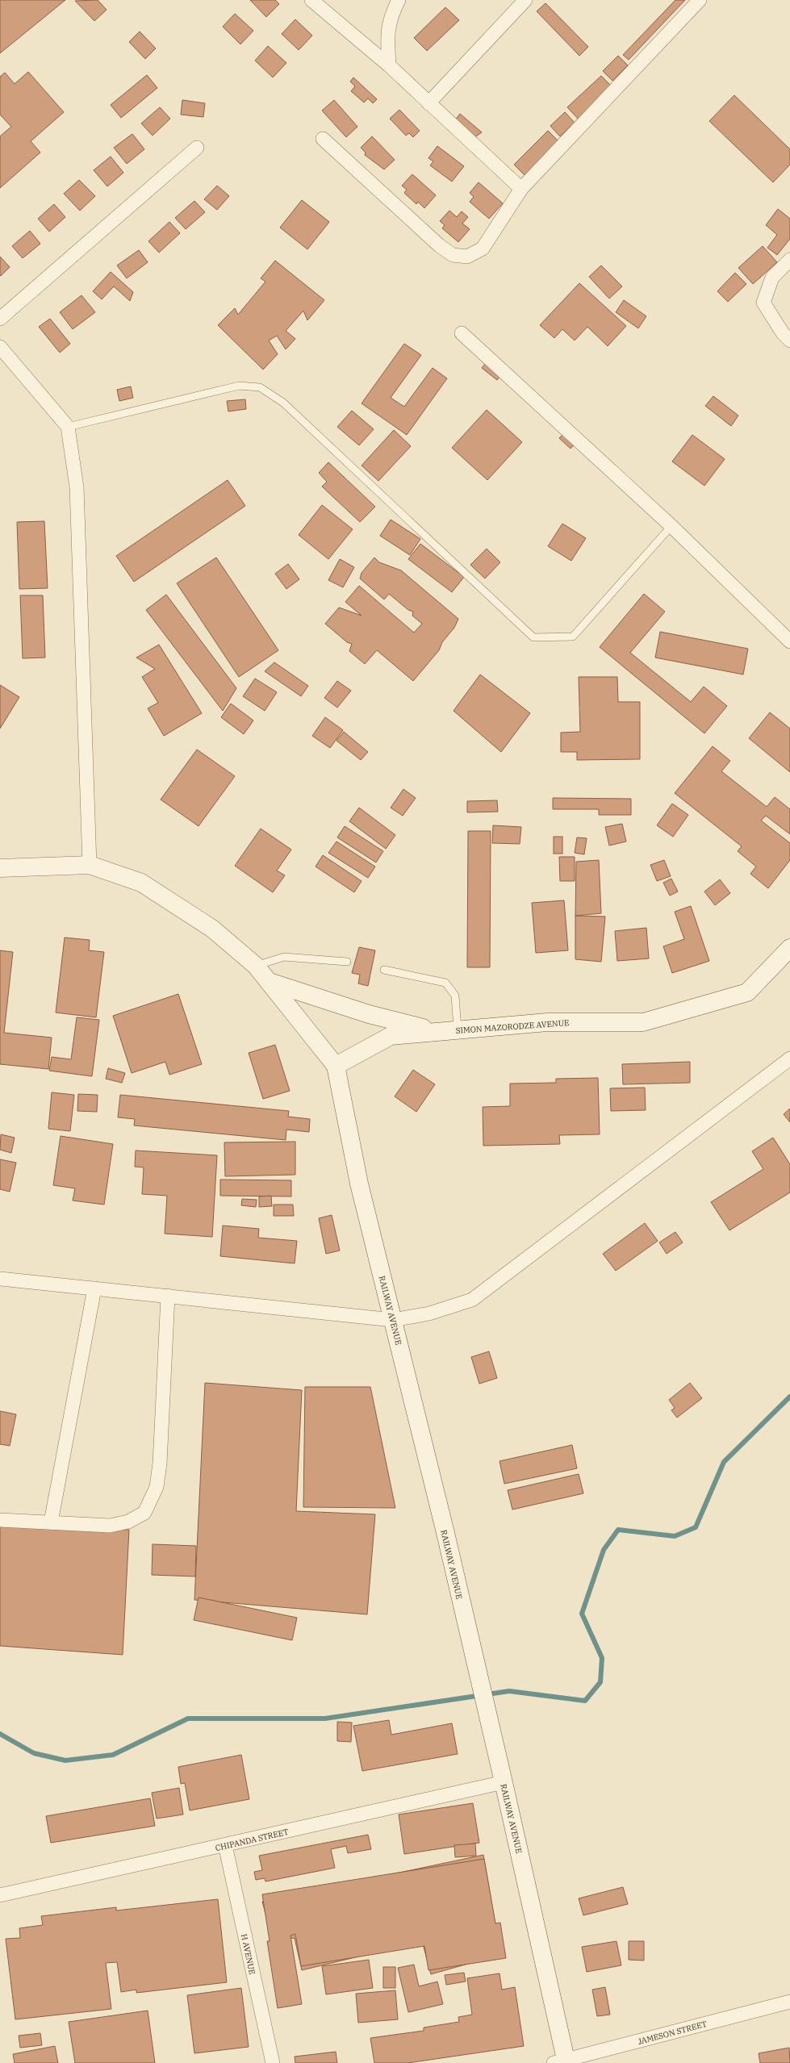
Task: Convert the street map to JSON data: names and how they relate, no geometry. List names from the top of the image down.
{
  "streets": {
    "main road": ["SIMON MAZORODZE AVENUE", "RAILWAY AVENUE"],
    "street": ["CHIPANDA STREET", "H AVENUE", "JAMESON STREET"]
  },
  "crossings": [
    ["SIMON MAZORODZE AVENUE", "RAILWAY AVENUE"],
    ["RAILWAY AVENUE", "CHIPANDA STREET"],
    ["RAILWAY AVENUE", "JAMESON STREET"],
    ["CHIPANDA STREET", "H AVENUE"]
  ]
}
